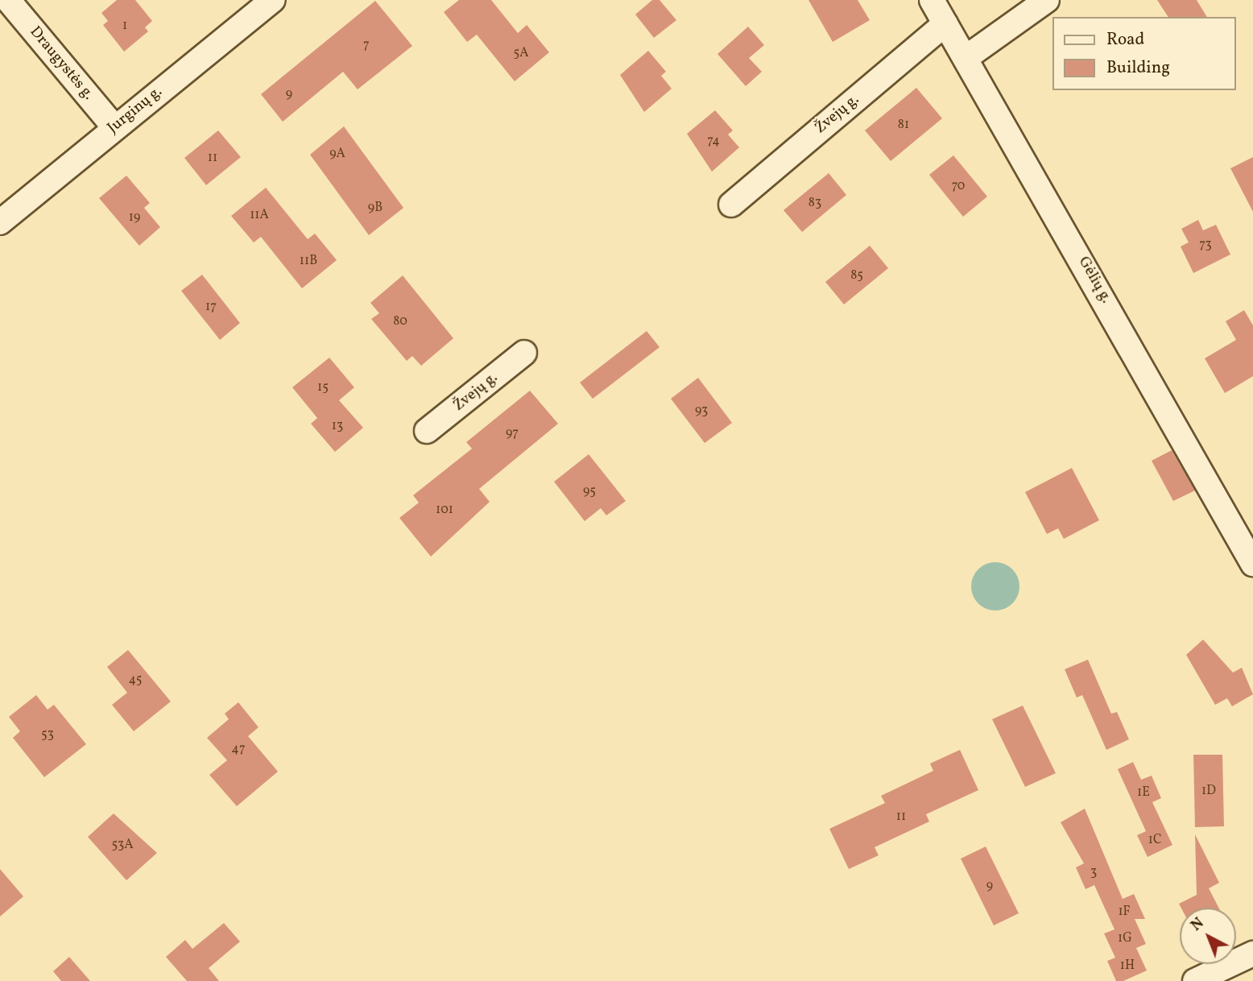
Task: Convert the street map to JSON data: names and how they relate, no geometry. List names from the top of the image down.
{
  "streets": {
    "street": [
      "Draugystės g.",
      "Jurginų g.",
      "Žvejų g.",
      "Gėlių g."
    ]
  },
  "crossings": [
    ["Draugystės g.", "Jurginų g."],
    ["Žvejų g.", "Gėlių g."]
  ],
  "house_numbers": [
    "1",
    "7",
    "5A",
    "9",
    "81",
    "74",
    "9A",
    "11",
    "70",
    "83",
    "9B",
    "11A",
    "19",
    "73",
    "11B",
    "85",
    "17",
    "80",
    "15",
    "93",
    "13",
    "97",
    "95",
    "101",
    "45",
    "53",
    "47",
    "1D",
    "1E",
    "11",
    "1C",
    "53A",
    "3",
    "9",
    "1F",
    "1G",
    "1H"
  ],
  "legend": ["Road", "Building"],
  "north": "top left"
}
